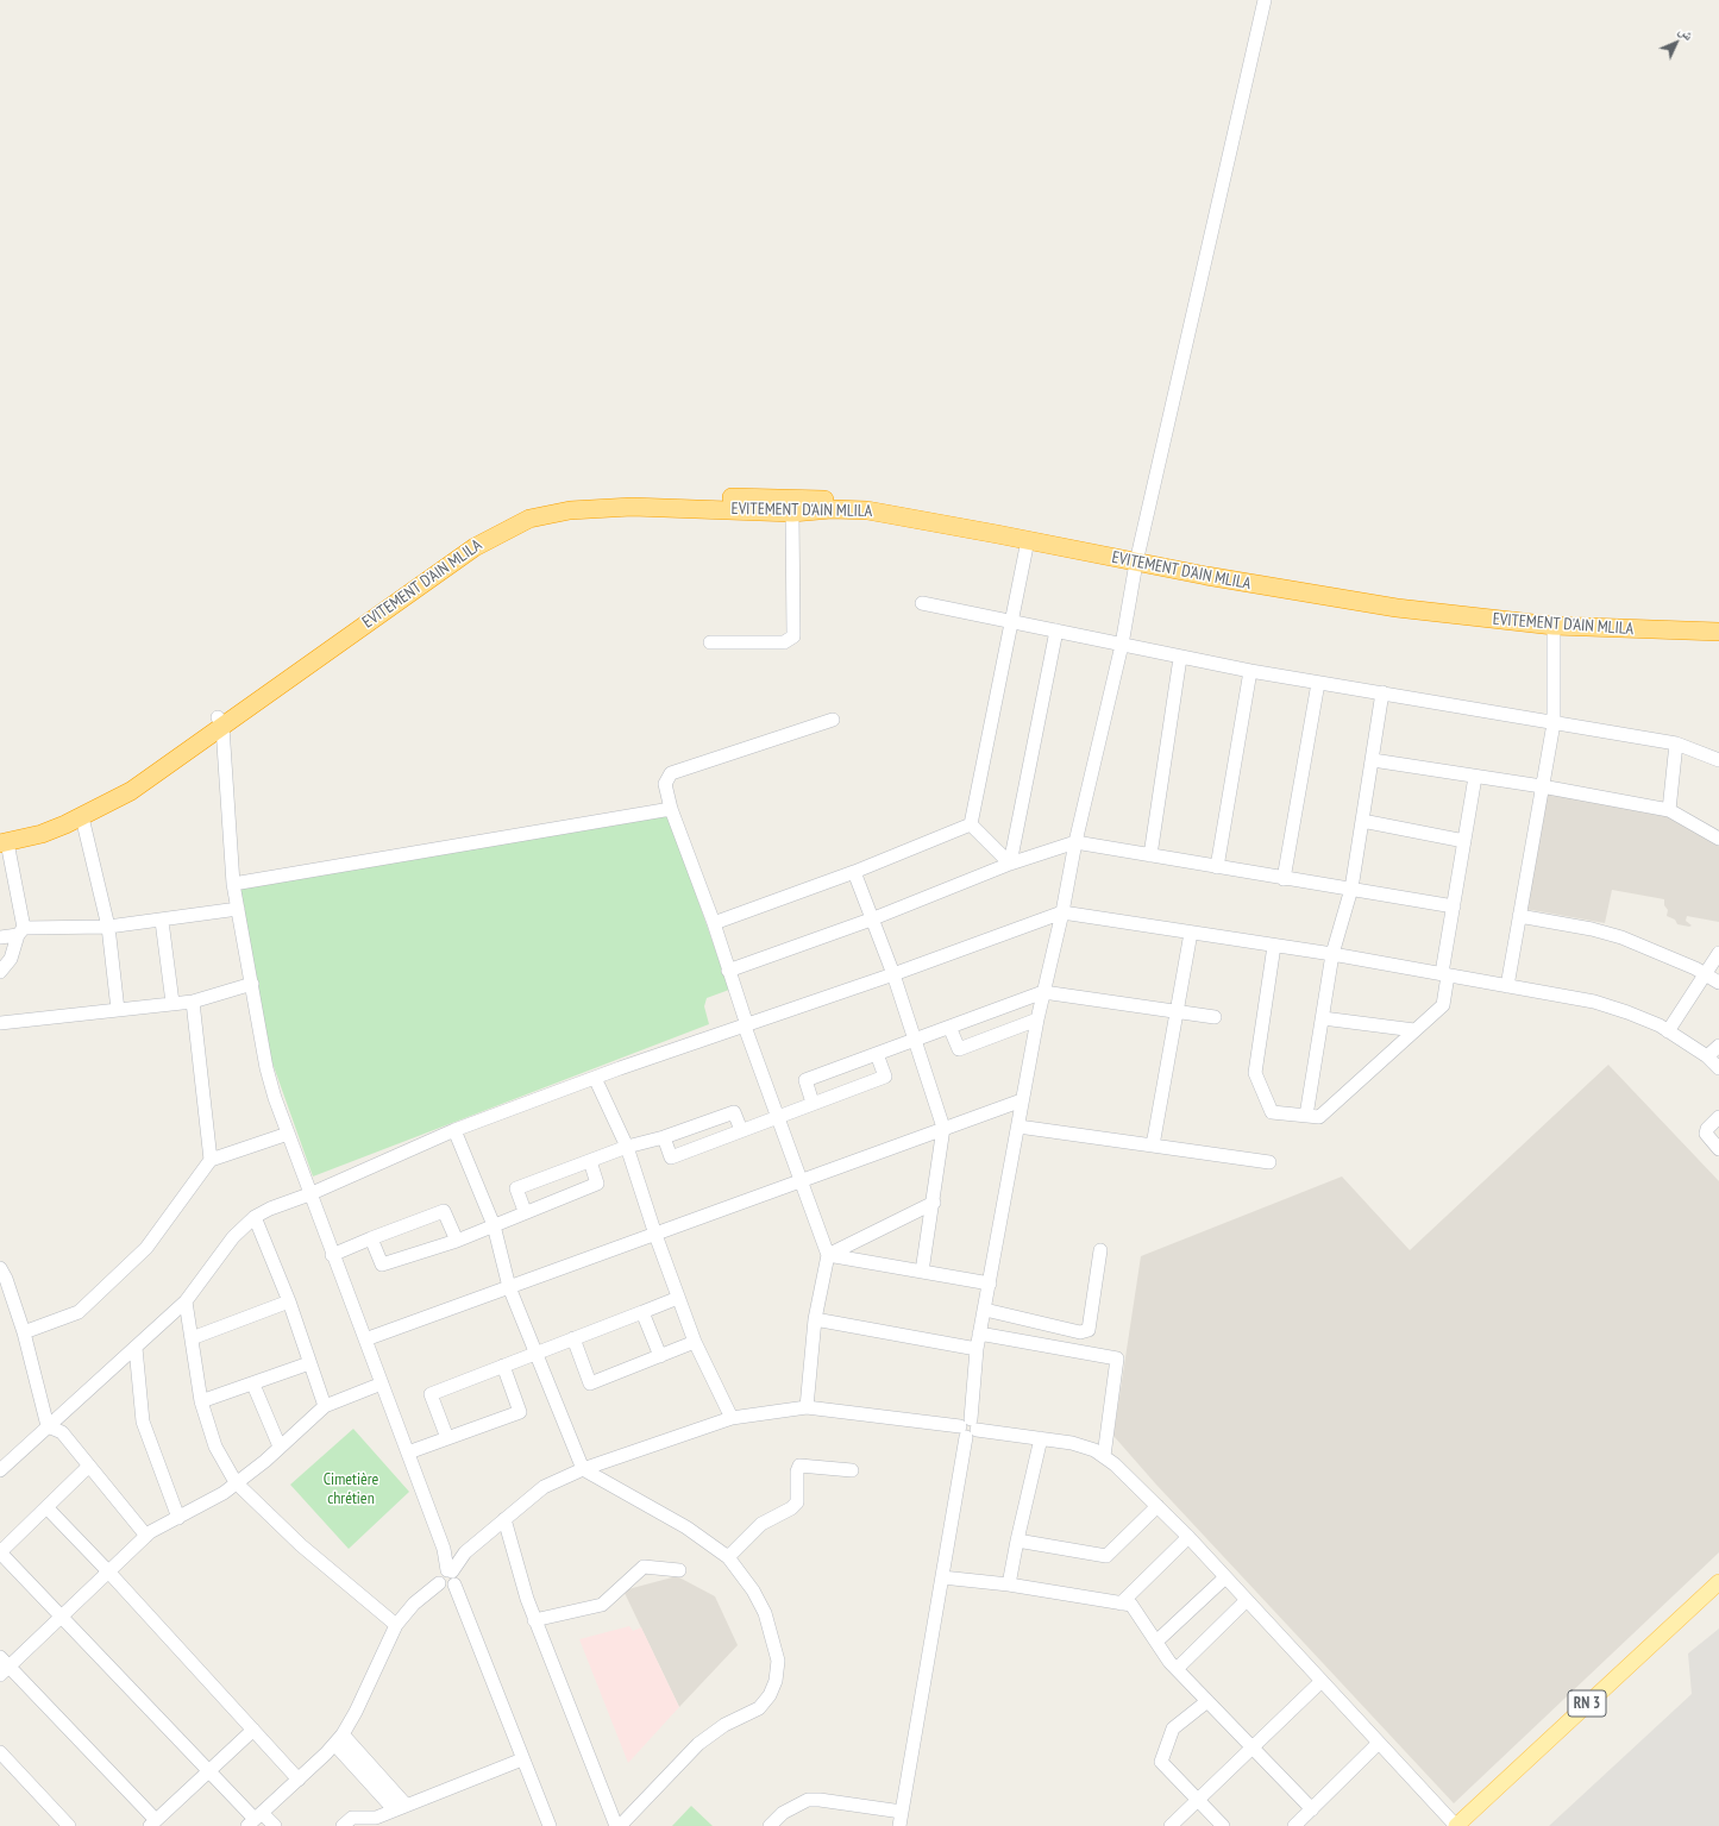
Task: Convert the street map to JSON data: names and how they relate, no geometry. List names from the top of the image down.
{
  "streets": {
    "highway": ["EVITEMENT D'AIN MLILA"],
    "main road": ["RN 3"]
  },
  "parks": ["Cimetière chrétien"],
  "north": "top right"
}
